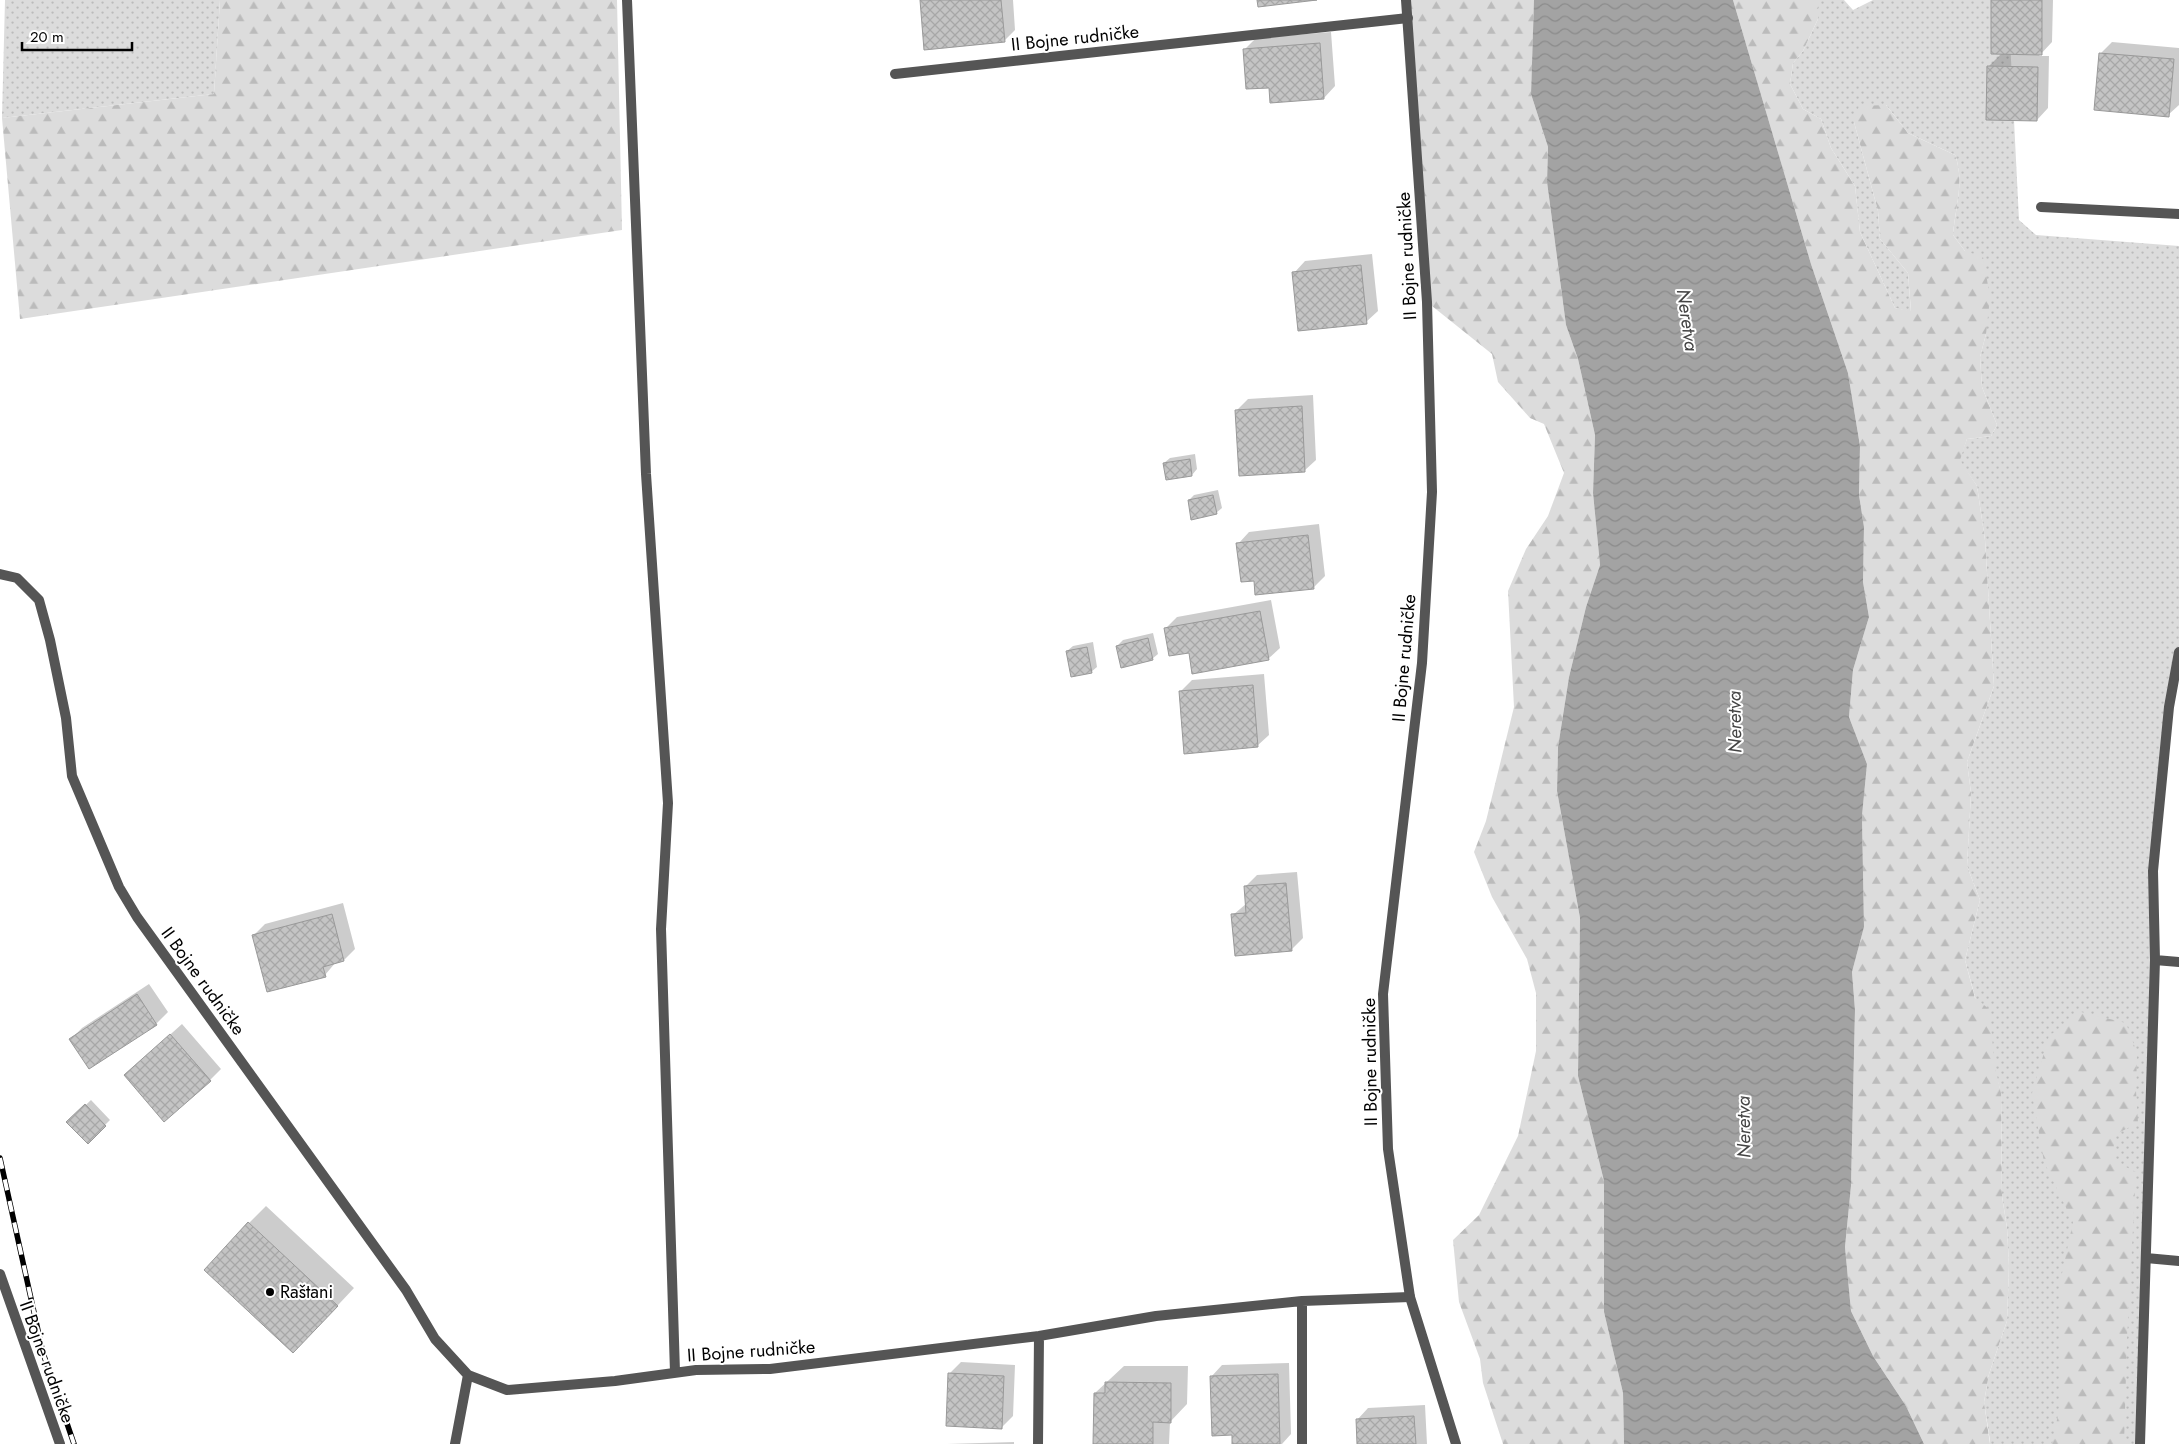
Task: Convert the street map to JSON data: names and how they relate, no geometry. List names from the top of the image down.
{
  "streets": {
    "street": ["II Bojne rudničke"]
  },
  "water": ["Neretva"],
  "places": ["Raštani"],
  "scale_bar": "20 m"
}
